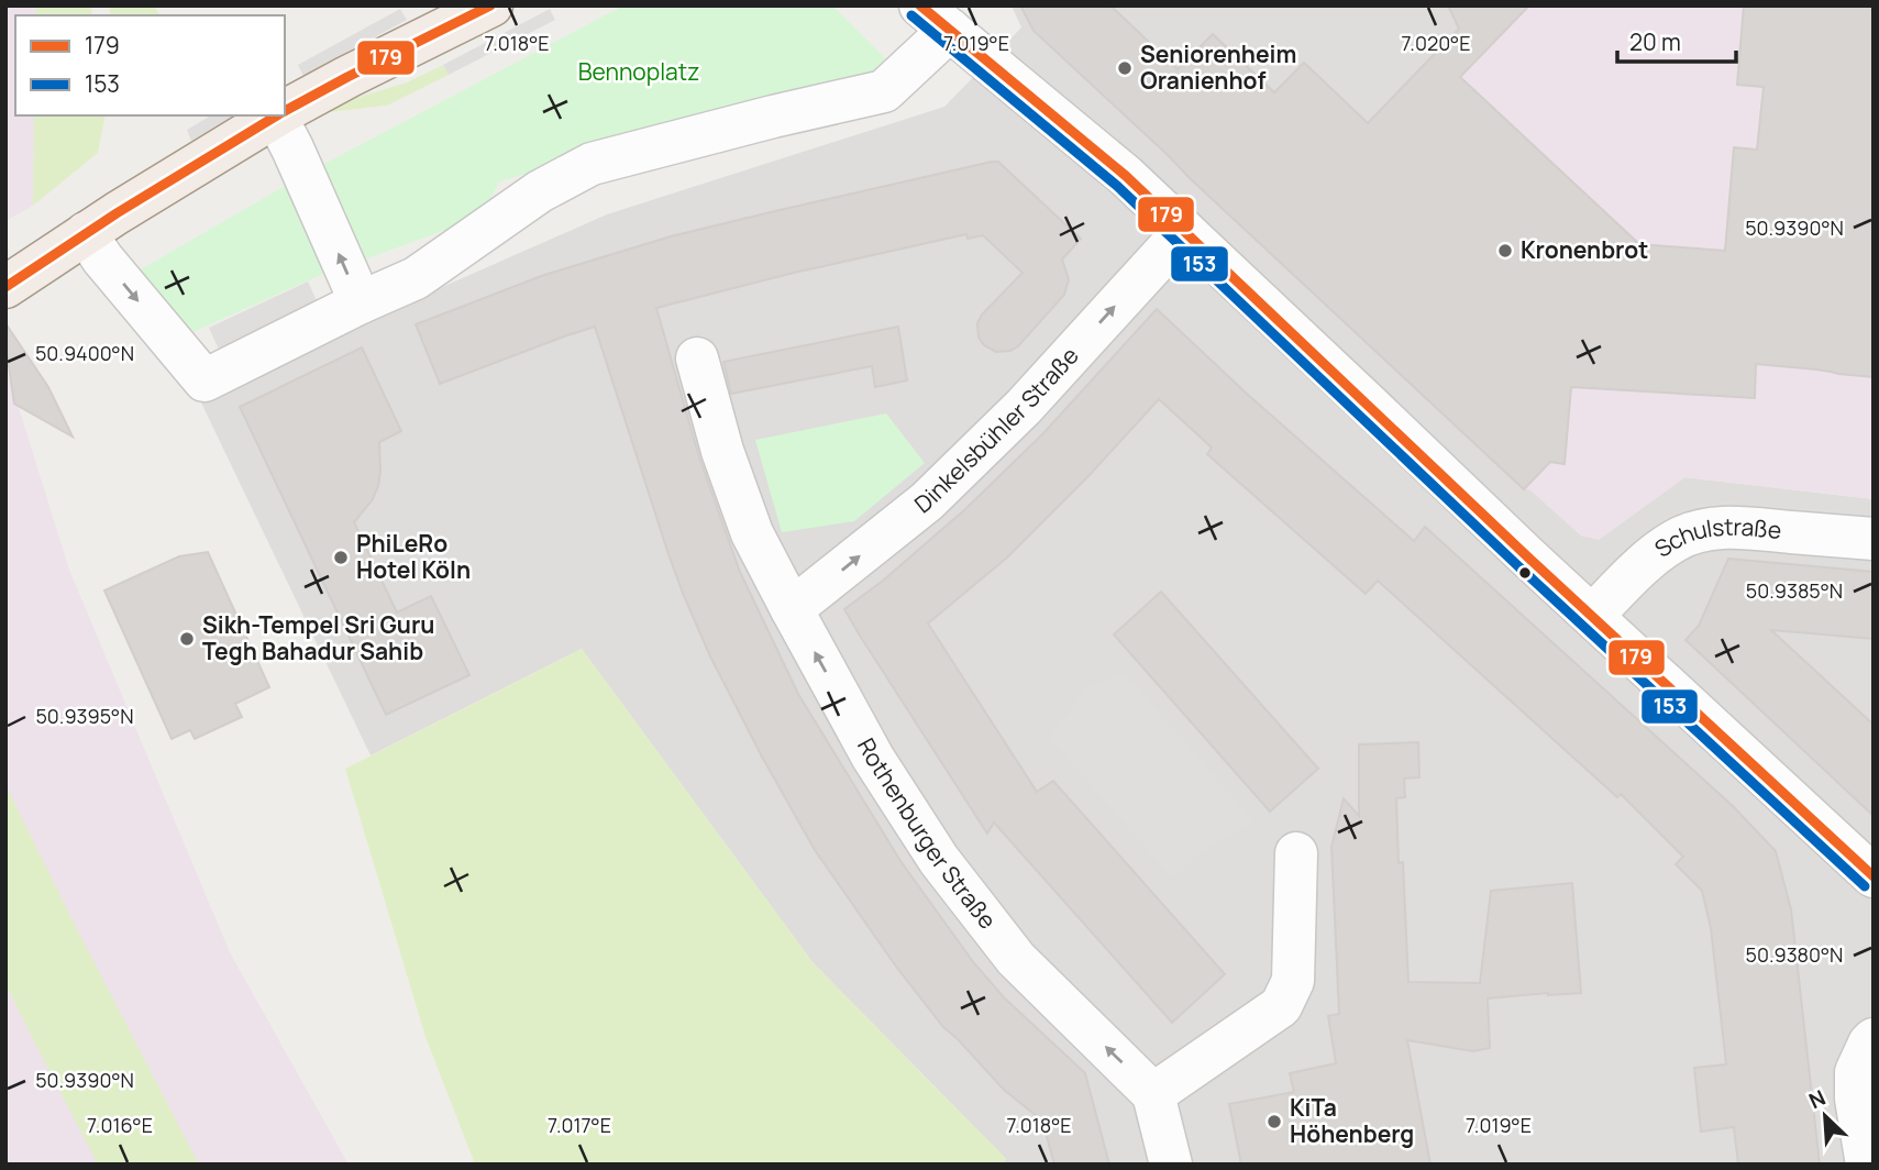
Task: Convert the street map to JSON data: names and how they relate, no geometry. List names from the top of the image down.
{
  "streets": {
    "street": ["Dinkelsbühler Straße", "Schulstraße", "Rothenburger Straße"]
  },
  "crossings": [
    ["Dinkelsbühler Straße", "Rothenburger Straße"]
  ],
  "one_way": ["Rothenburger Straße"],
  "parks": ["Bennoplatz"],
  "places": [
    "Seniorenheim Oranienhof",
    "Kronenbrot",
    "PhiLeRo Hotel Köln",
    "Sikh-Tempel Sri Guru Tegh Bahadur Sahib",
    "KiTa Höhenberg"
  ],
  "lines": ["transit line 179", "transit line 153"],
  "legend": ["179", "153"],
  "scale_bar": "20 m",
  "north": "top left",
  "coordinates": [
    "7.018°E",
    "7.019°E",
    "7.020°E",
    "50.9390°N",
    "50.9400°N",
    "50.9385°N",
    "50.9395°N",
    "50.9380°N",
    "7.016°E",
    "7.017°E"
  ]
}
